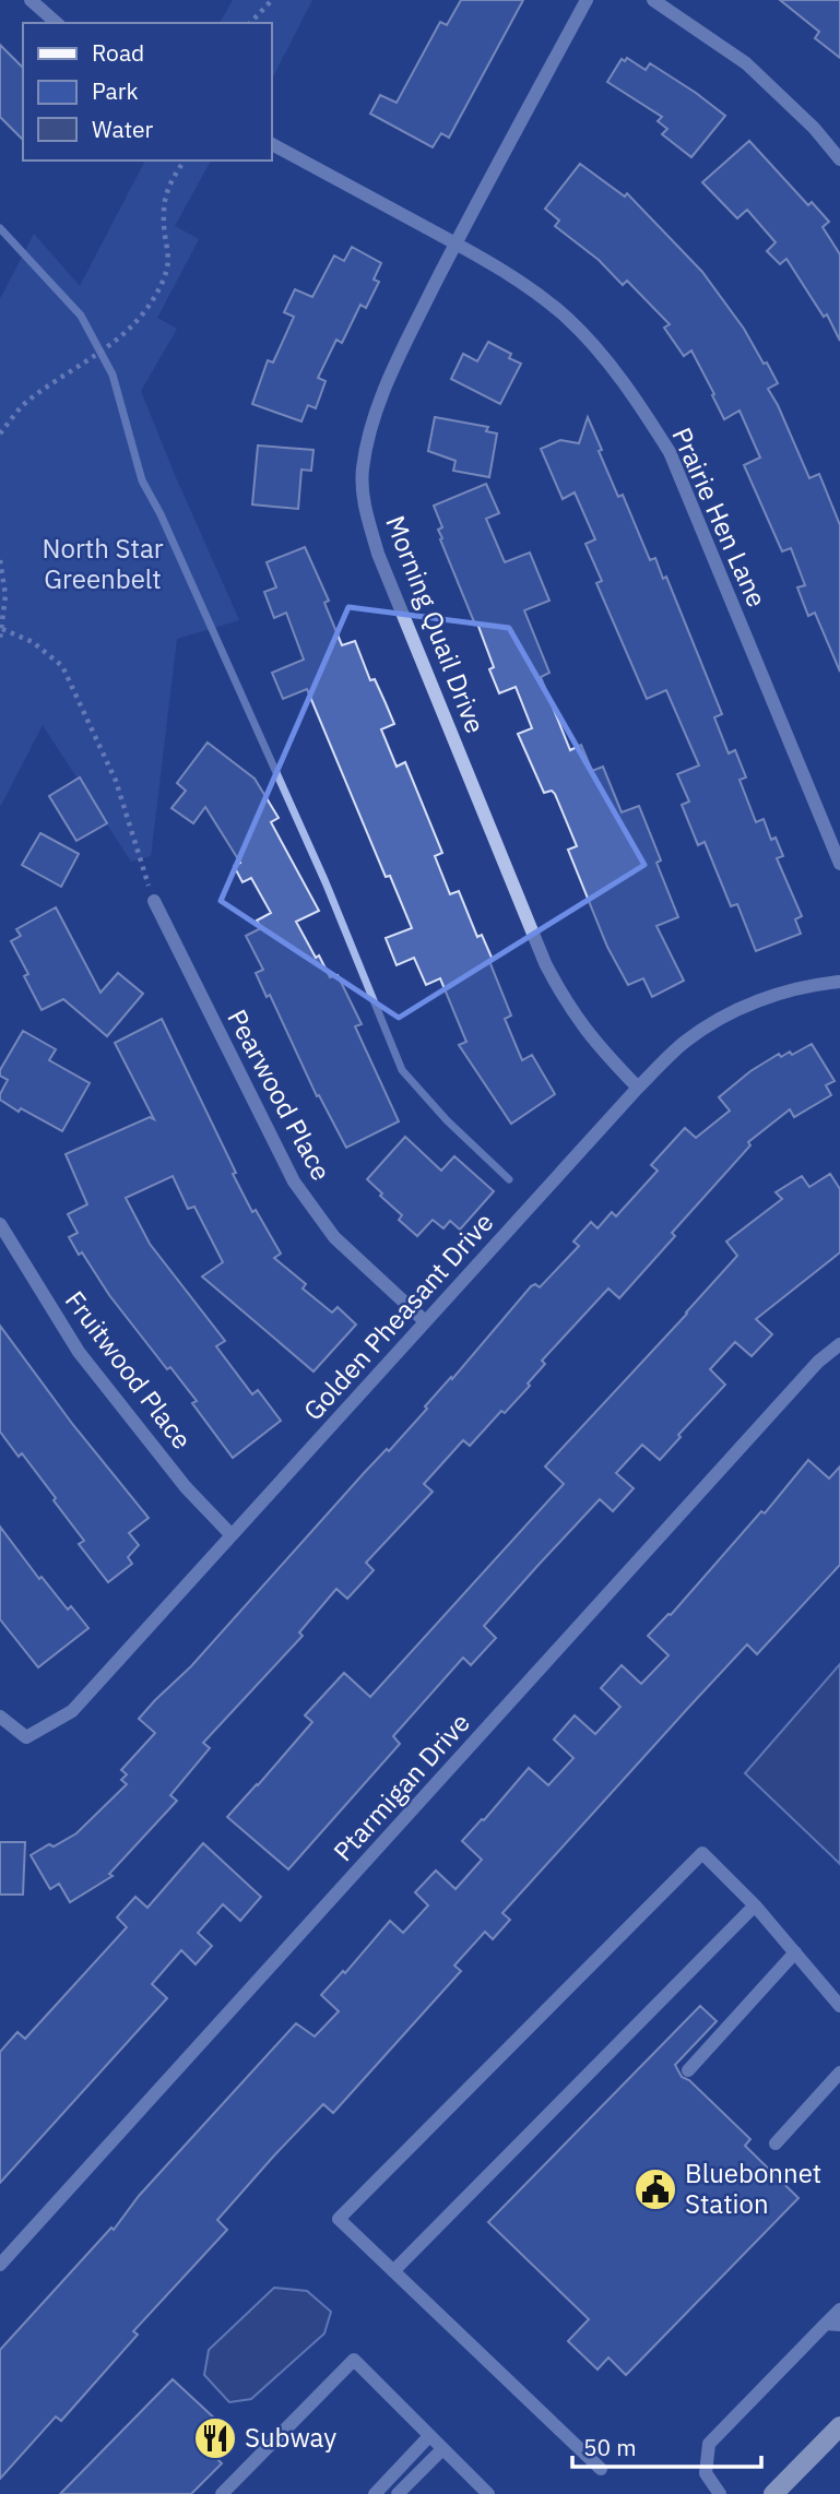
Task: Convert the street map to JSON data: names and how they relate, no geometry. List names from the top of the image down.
{
  "streets": {
    "street": [
      "Prairie Hen Lane",
      "Morning Quail Drive",
      "Pearwood Place",
      "Golden Pheasant Drive",
      "Fruitwood Place",
      "Ptarmigan Drive"
    ]
  },
  "crossings": [
    ["Prairie Hen Lane", "Morning Quail Drive"],
    ["Morning Quail Drive", "Golden Pheasant Drive"],
    ["Pearwood Place", "Golden Pheasant Drive"],
    ["Golden Pheasant Drive", "Fruitwood Place"]
  ],
  "parks": ["North Star Greenbelt"],
  "places": {
    "public building": ["Bluebonnet Station"],
    "restaurant": ["Subway"]
  },
  "legend": ["Road", "Park", "Water"],
  "scale_bar": "50 m"
}
